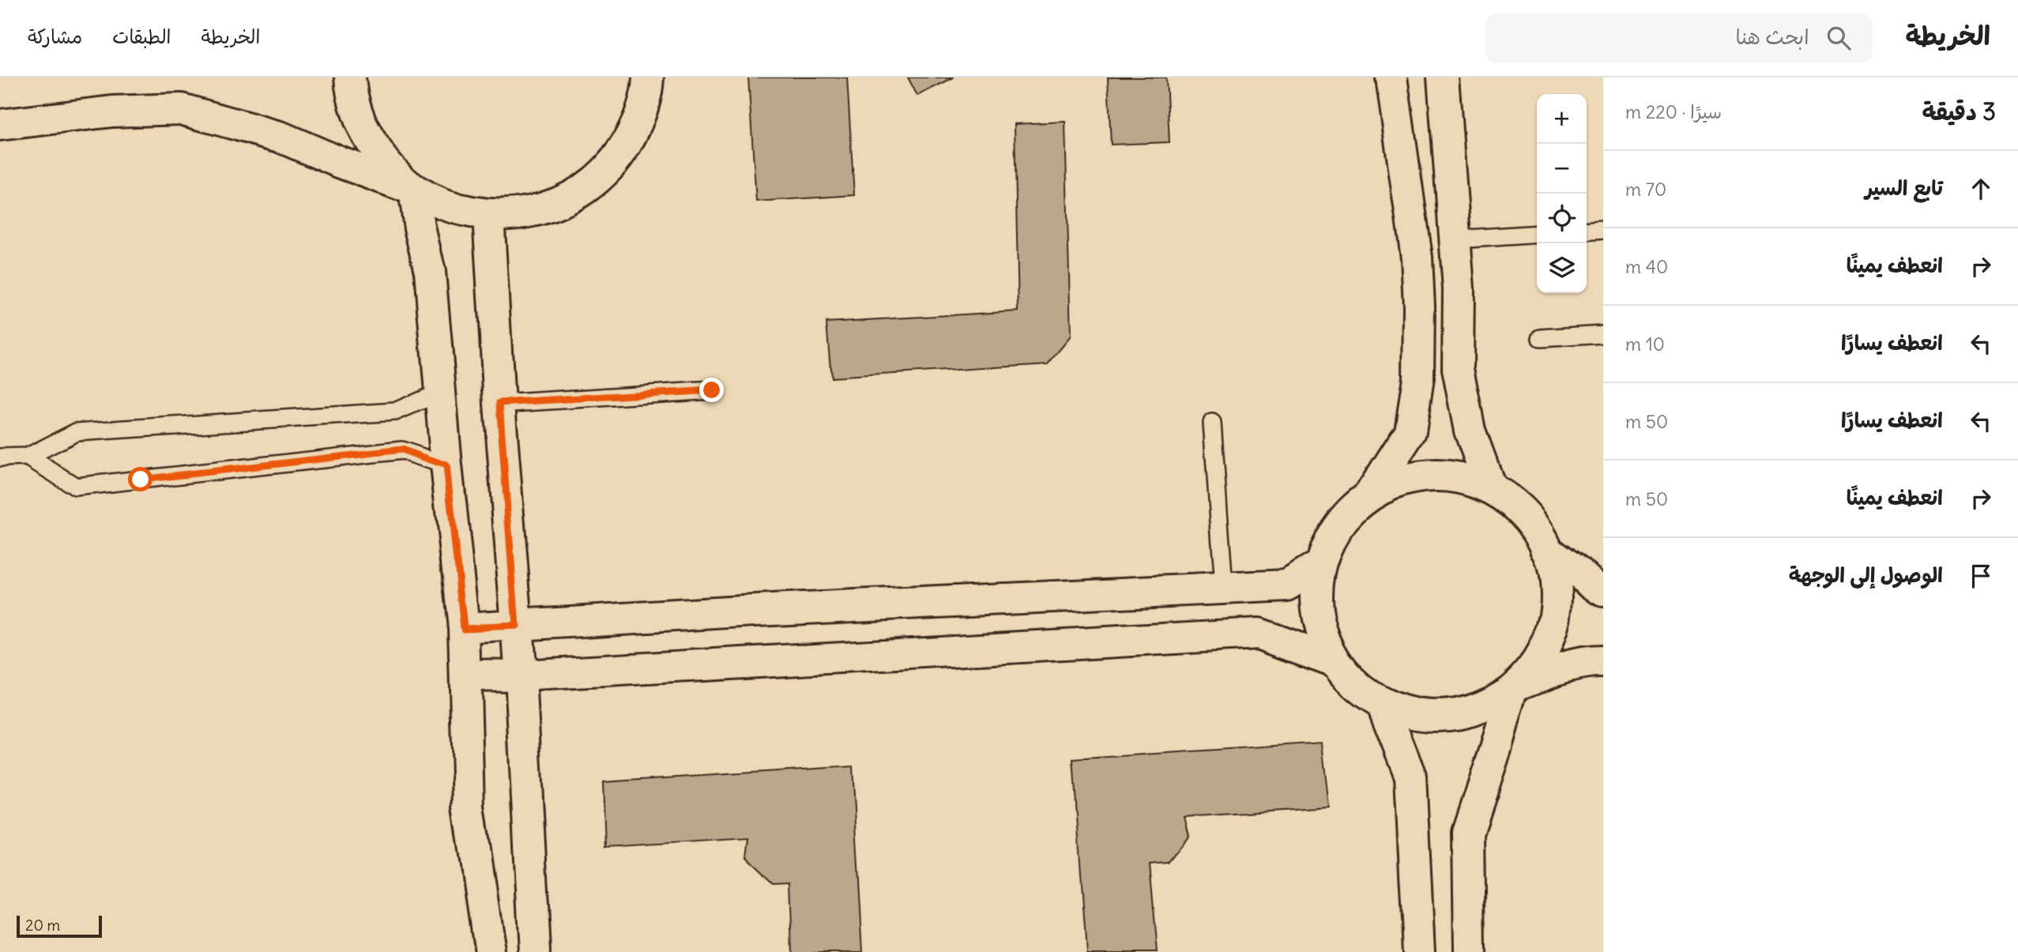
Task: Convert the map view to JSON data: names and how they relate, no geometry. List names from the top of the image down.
{
  "scale_bar": "20 m",
  "page": {
    "header": "الخريطة",
    "search": "ابحث هنا",
    "nav": ["الخريطة", "الطبقات", "مشاركة"],
    "heading": ["3 دقيقة", "سيرًا · 220 m"],
    "map_buttons": ["+", "−"],
    "list": [
      ["تابع السير", "70 m"],
      ["انعطف يمينًا", "40 m"],
      ["انعطف يسارًا", "10 m"],
      ["انعطف يسارًا", "50 m"],
      ["انعطف يمينًا", "50 m"],
      "الوصول إلى الوجهة"
    ],
    "scale": "20 m"
  }
}
